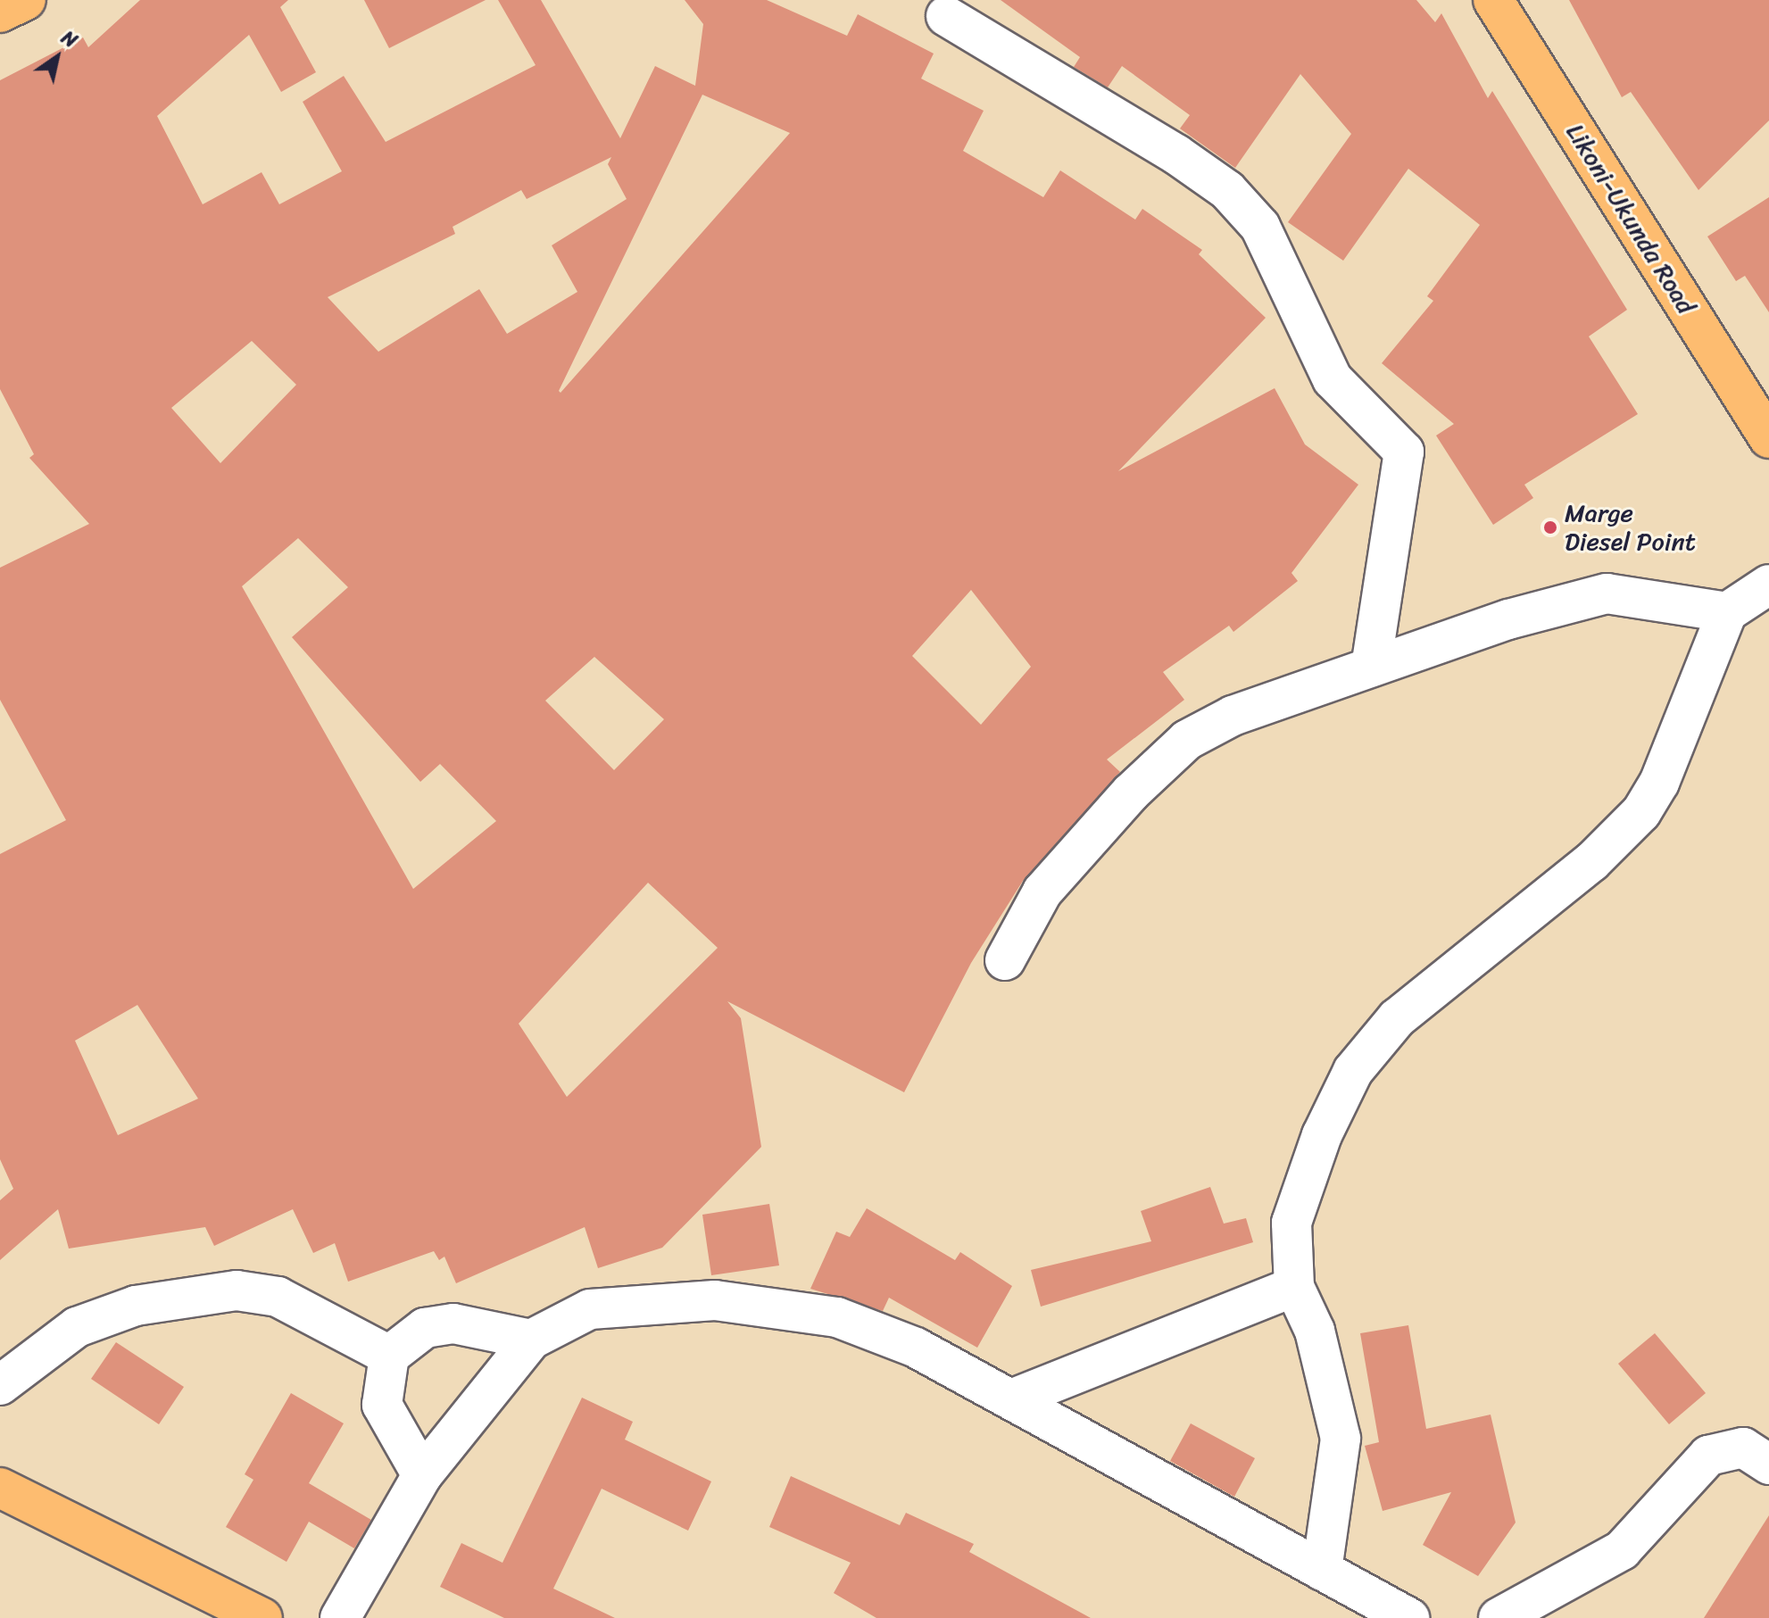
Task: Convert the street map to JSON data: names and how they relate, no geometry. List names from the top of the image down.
{
  "streets": {
    "highway": ["Likoni-Ukunda Road"]
  },
  "places": ["Marge Diesel Point"],
  "north": "top right"
}
